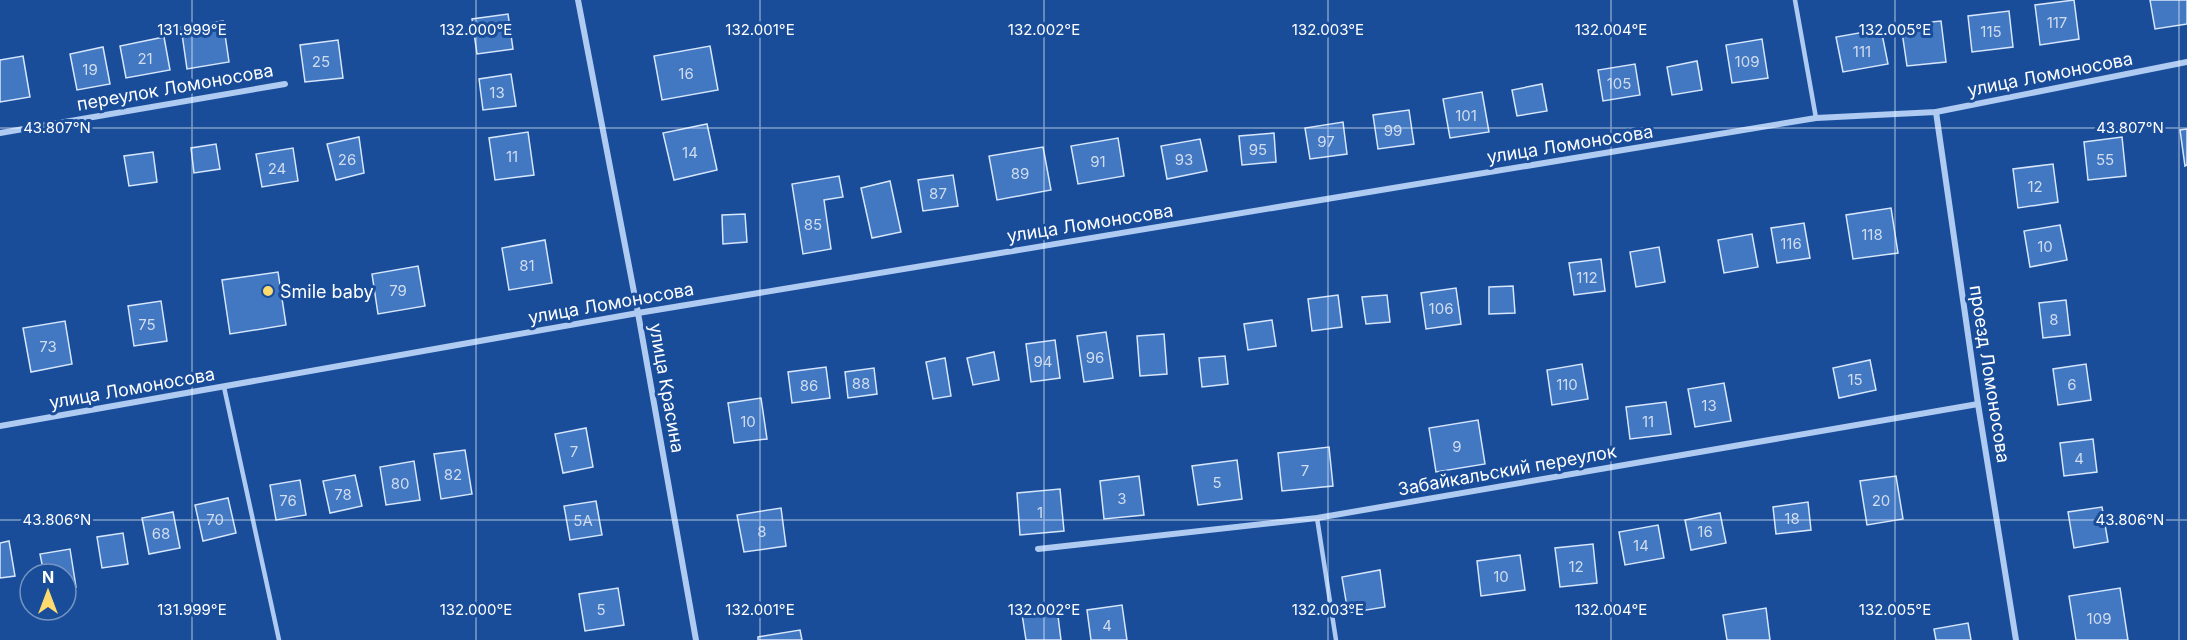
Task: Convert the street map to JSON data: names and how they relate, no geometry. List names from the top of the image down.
{
  "streets": {
    "street": [
      "улица Ломоносова",
      "переулок Ломоносова",
      "проезд Ломоносова",
      "улица Красина",
      "Забайкальский переулок"
    ]
  },
  "crossings": [
    ["улица Ломоносова", "проезд Ломоносова"],
    ["улица Ломоносова", "улица Красина"],
    ["проезд Ломоносова", "Забайкальский переулок"]
  ],
  "places": ["Smile baby"],
  "house_numbers": [
    "117",
    "115",
    "111",
    "21",
    "25",
    "109",
    "19",
    "16",
    "105",
    "13",
    "101",
    "99",
    "97",
    "95",
    "14",
    "11",
    "26",
    "93",
    "55",
    "91",
    "24",
    "89",
    "12",
    "87",
    "85",
    "118",
    "116",
    "10",
    "81",
    "112",
    "79",
    "106",
    "8",
    "75",
    "73",
    "96",
    "94",
    "15",
    "88",
    "110",
    "6",
    "86",
    "13",
    "10",
    "11",
    "9",
    "7",
    "4",
    "7",
    "82",
    "5",
    "80",
    "78",
    "3",
    "76",
    "20",
    "1",
    "18",
    "70",
    "5А",
    "8",
    "16",
    "68",
    "14",
    "12",
    "10",
    "5",
    "109",
    "4"
  ],
  "north": "top",
  "coordinates": [
    "131.999°E",
    "132.000°E",
    "132.001°E",
    "132.002°E",
    "132.003°E",
    "132.004°E",
    "132.005°E",
    "43.807°N",
    "43.806°N"
  ]
}
